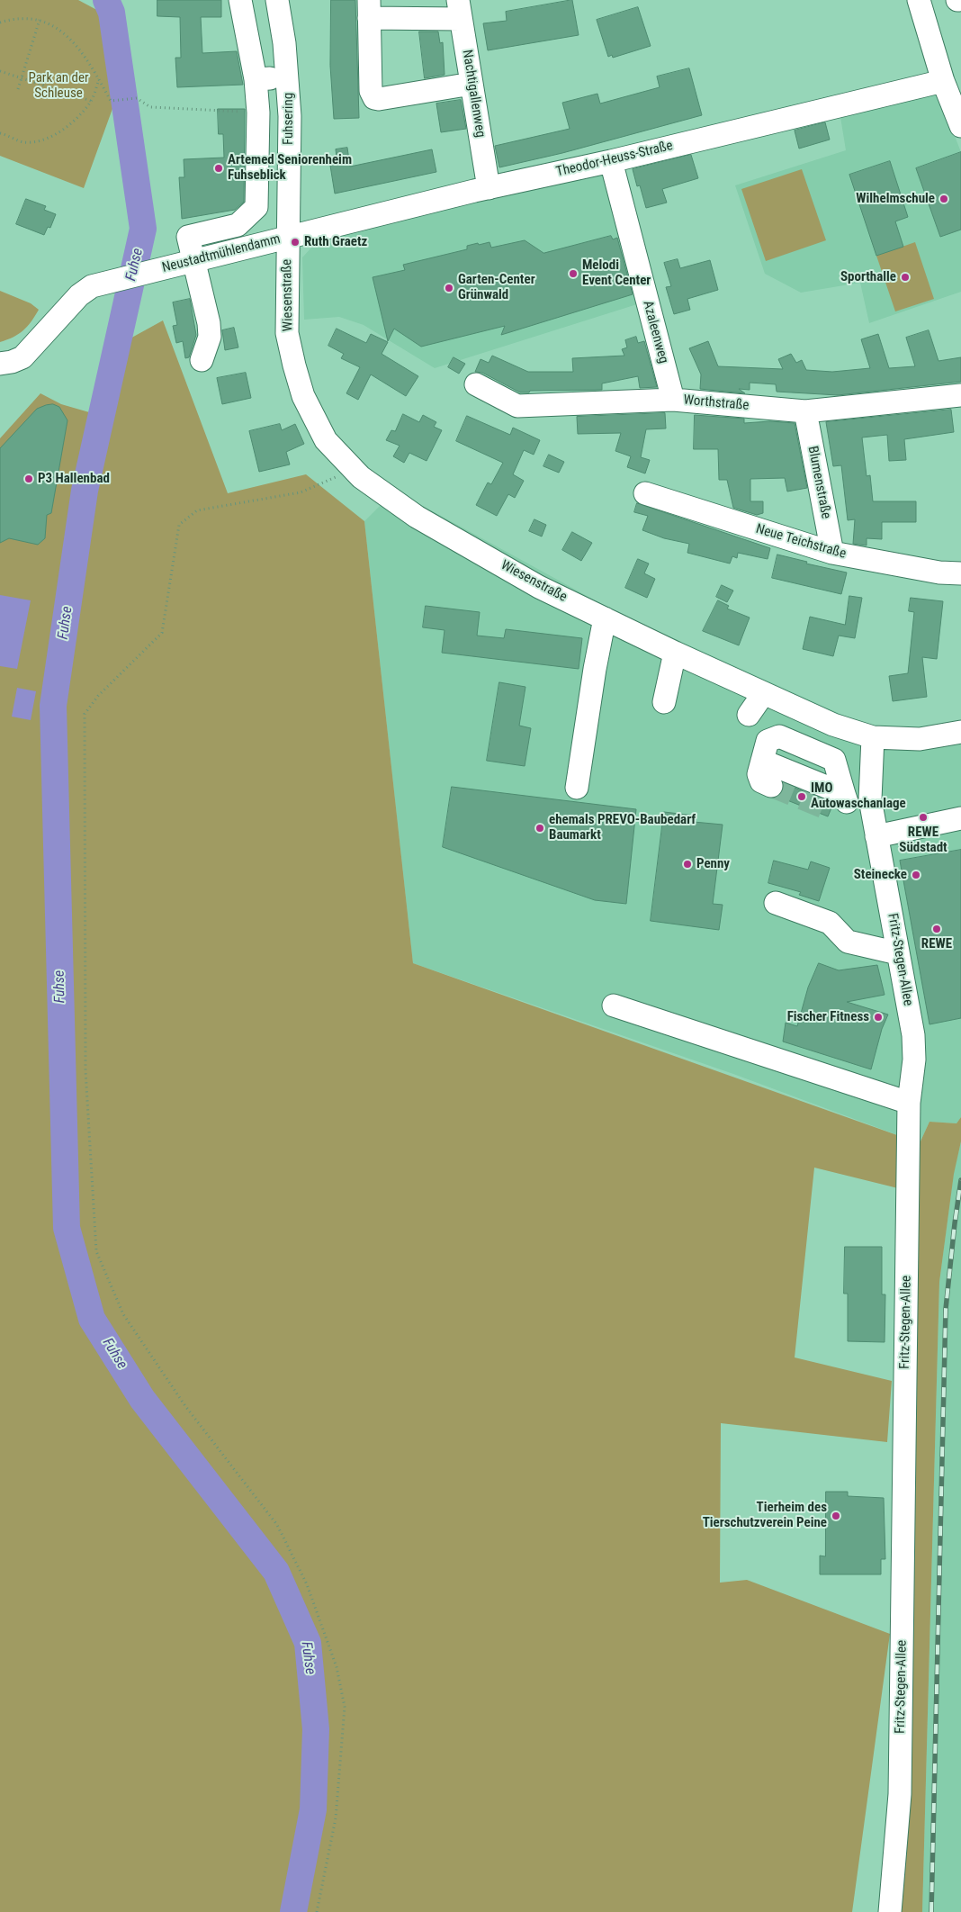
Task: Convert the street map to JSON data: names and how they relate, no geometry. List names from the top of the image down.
{
  "streets": {
    "street": [
      "Nachtigallenweg",
      "Fuhsering",
      "Theodor-Heuss-Straße",
      "Neustadtmühlendamm",
      "Wiesenstraße",
      "Azaleenweg",
      "Worthstraße",
      "Blumenstraße",
      "Neue Teichstraße",
      "Fritz-Stegen-Allee"
    ]
  },
  "crossings": [
    ["Nachtigallenweg", "Theodor-Heuss-Straße"],
    ["Fuhsering", "Theodor-Heuss-Straße"],
    ["Fuhsering", "Neustadtmühlendamm"],
    ["Fuhsering", "Wiesenstraße"],
    ["Theodor-Heuss-Straße", "Neustadtmühlendamm"],
    ["Theodor-Heuss-Straße", "Wiesenstraße"],
    ["Theodor-Heuss-Straße", "Azaleenweg"],
    ["Neustadtmühlendamm", "Wiesenstraße"],
    ["Wiesenstraße", "Fritz-Stegen-Allee"],
    ["Azaleenweg", "Worthstraße"],
    ["Worthstraße", "Blumenstraße"],
    ["Blumenstraße", "Neue Teichstraße"]
  ],
  "water": ["Fuhse"],
  "parks": ["Park an der Schleuse"],
  "places": [
    "Artemed Seniorenheim Fuhseblick",
    "Wilhelmschule",
    "Ruth Graetz",
    "Melodi Event Center",
    "Sporthalle",
    "Garten-Center Grünwald",
    "P3 Hallenbad",
    "IMO Autowaschanlage",
    "REWE Südstadt",
    "ehemals PREVO-Baubedarf Baumarkt",
    "Penny",
    "Steinecke",
    "REWE",
    "Fischer Fitness",
    "Tierheim des Tierschutzverein Peine"
  ]
}
